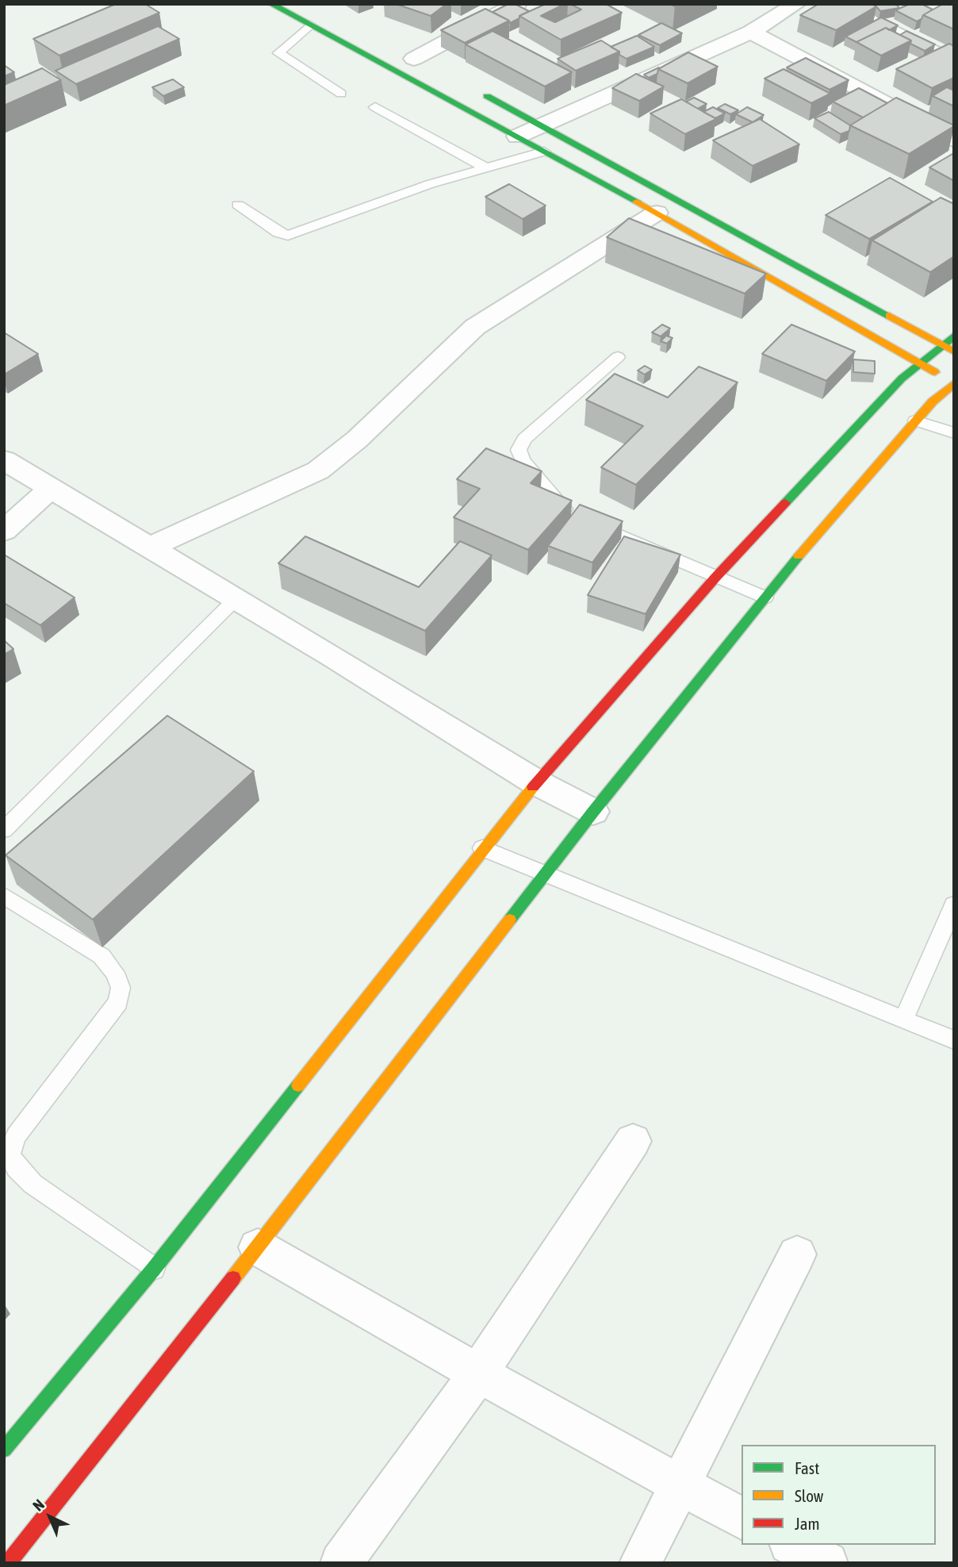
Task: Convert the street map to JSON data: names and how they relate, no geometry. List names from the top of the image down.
{
  "legend": ["Fast", "Slow", "Jam"],
  "north": "top left"
}
